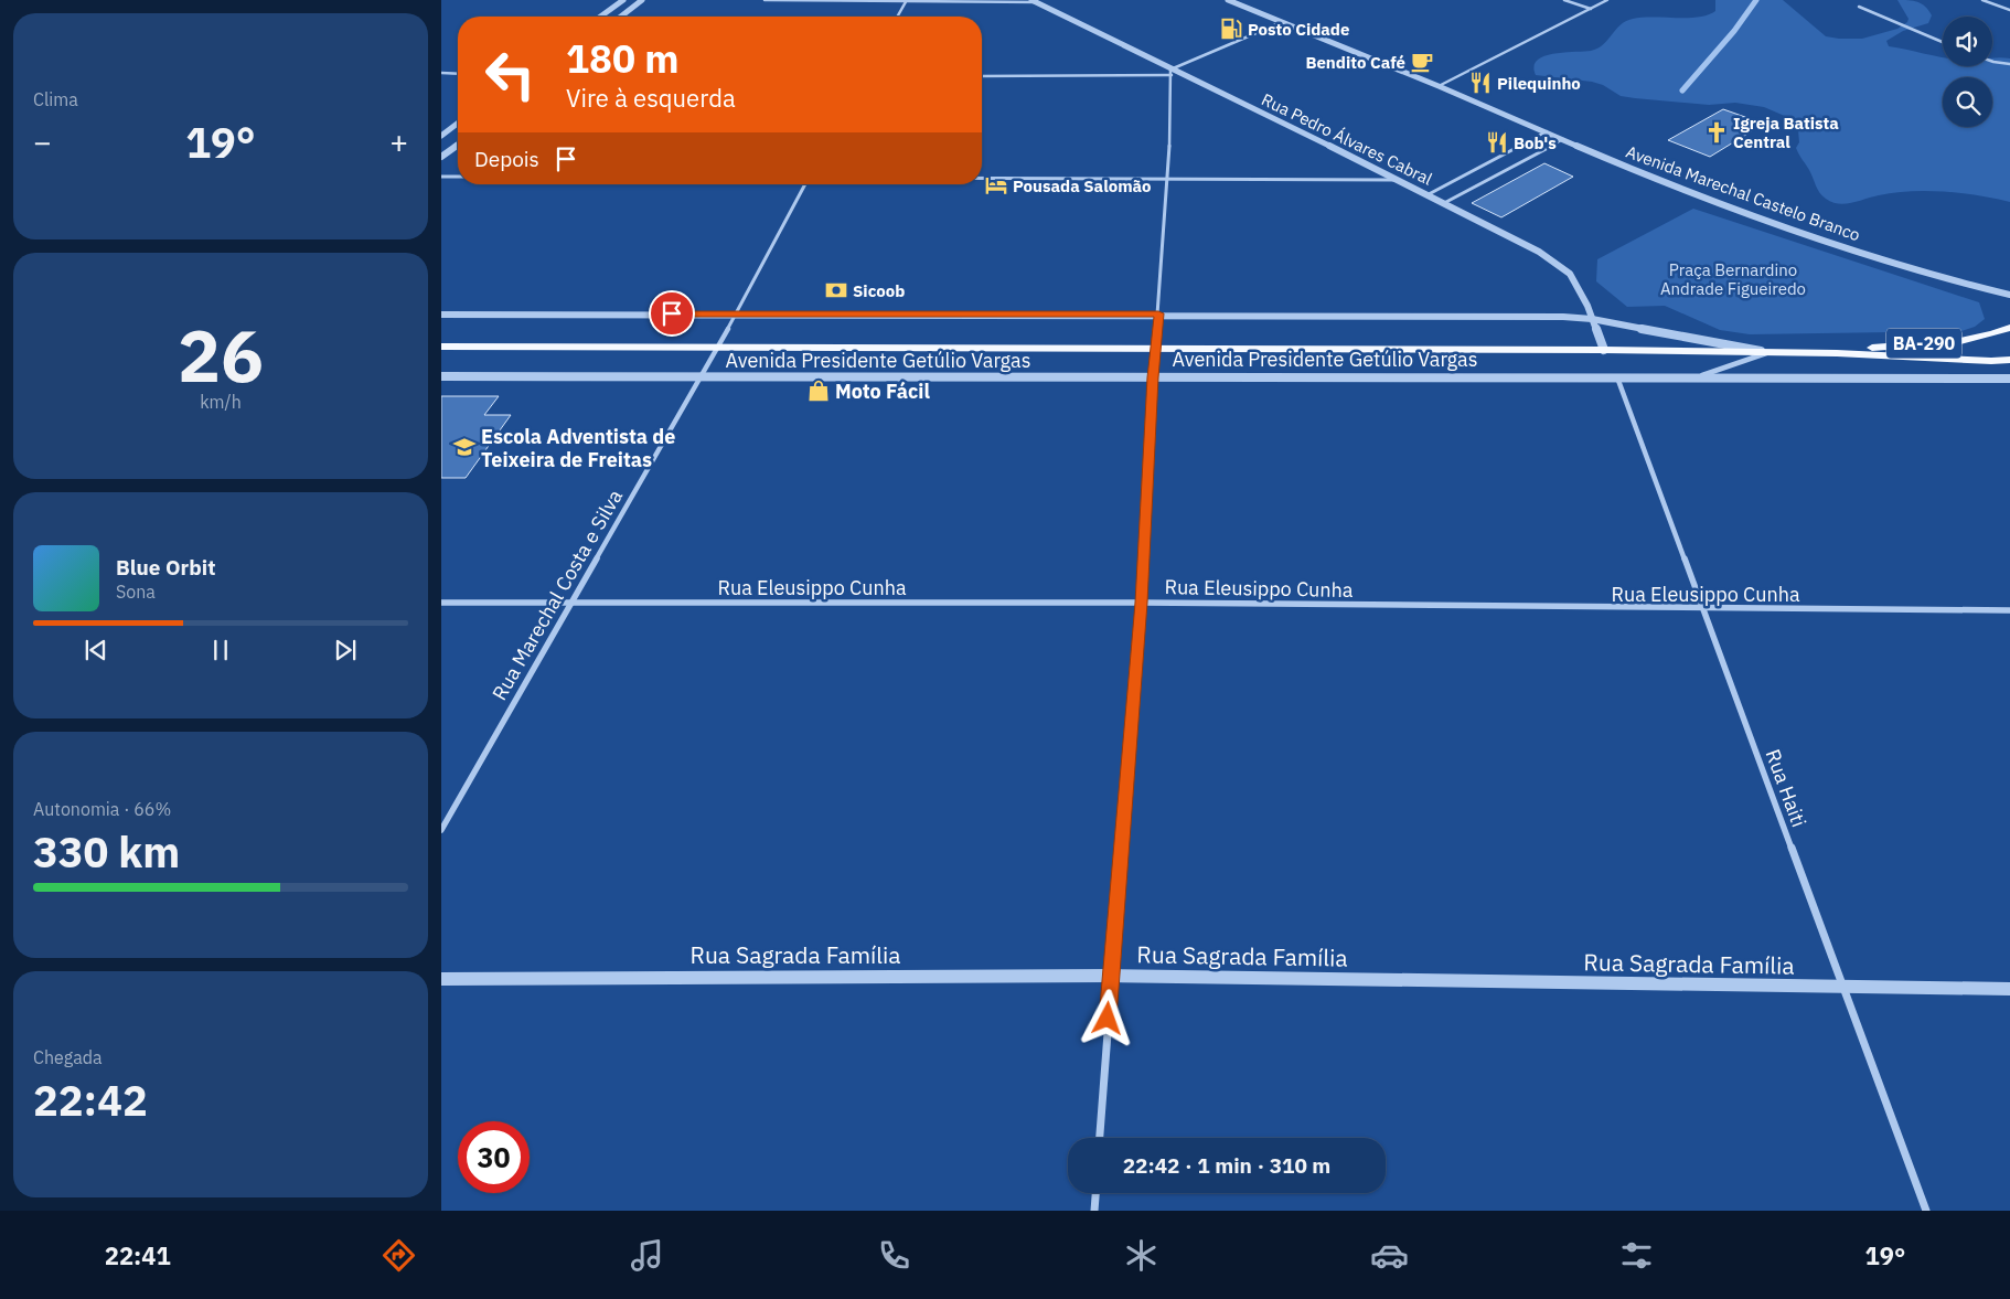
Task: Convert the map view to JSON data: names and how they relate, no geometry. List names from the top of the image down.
{
  "streets": {
    "main road": ["BA-290", "Avenida Presidente Getúlio Vargas"],
    "street": [
      "Rua Pedro Álvares Cabral",
      "Avenida Marechal Castelo Branco",
      "Rua Eleusippo Cunha",
      "Rua Marechal Costa e Silva",
      "Rua Haiti",
      "Rua Sagrada Família"
    ]
  },
  "crossings": [
    ["Rua Pedro Álvares Cabral", "Avenida Presidente Getúlio Vargas"],
    ["Avenida Presidente Getúlio Vargas", "Rua Marechal Costa e Silva"],
    ["Avenida Presidente Getúlio Vargas", "Rua Haiti"],
    ["Rua Eleusippo Cunha", "Rua Marechal Costa e Silva"],
    ["Rua Eleusippo Cunha", "Rua Haiti"],
    ["Rua Haiti", "Rua Sagrada Família"]
  ],
  "parks": ["Praça Bernardino Andrade Figueiredo"],
  "places": {
    "fuel station": ["Posto Cidade"],
    "cafe": ["Bendito Café"],
    "restaurant": ["Pilequinho", "Bob's"],
    "church": ["Igreja Batista Central"],
    "hotel": ["Pousada Salomão"],
    "bank": ["Sicoob"],
    "shop": ["Moto Fácil"],
    "school or university": ["Escola Adventista de Teixeira de Freitas"]
  },
  "page": {
    "tile": [
      "Clima",
      ["26", "km/h"],
      ["Autonomia · 66%", "330 km"],
      ["Chegada", "22:42"]
    ],
    "turn": ["180 m", "Vire à esquerda"],
    "heat": ["−", "19°", "+"],
    "then": "Depois",
    "song": ["Blue Orbit", "Sona"],
    "limit": "30",
    "trip": "22:42 · 1 min · 310 m",
    "tabs": ["22:41", "19°"]
  }
}
